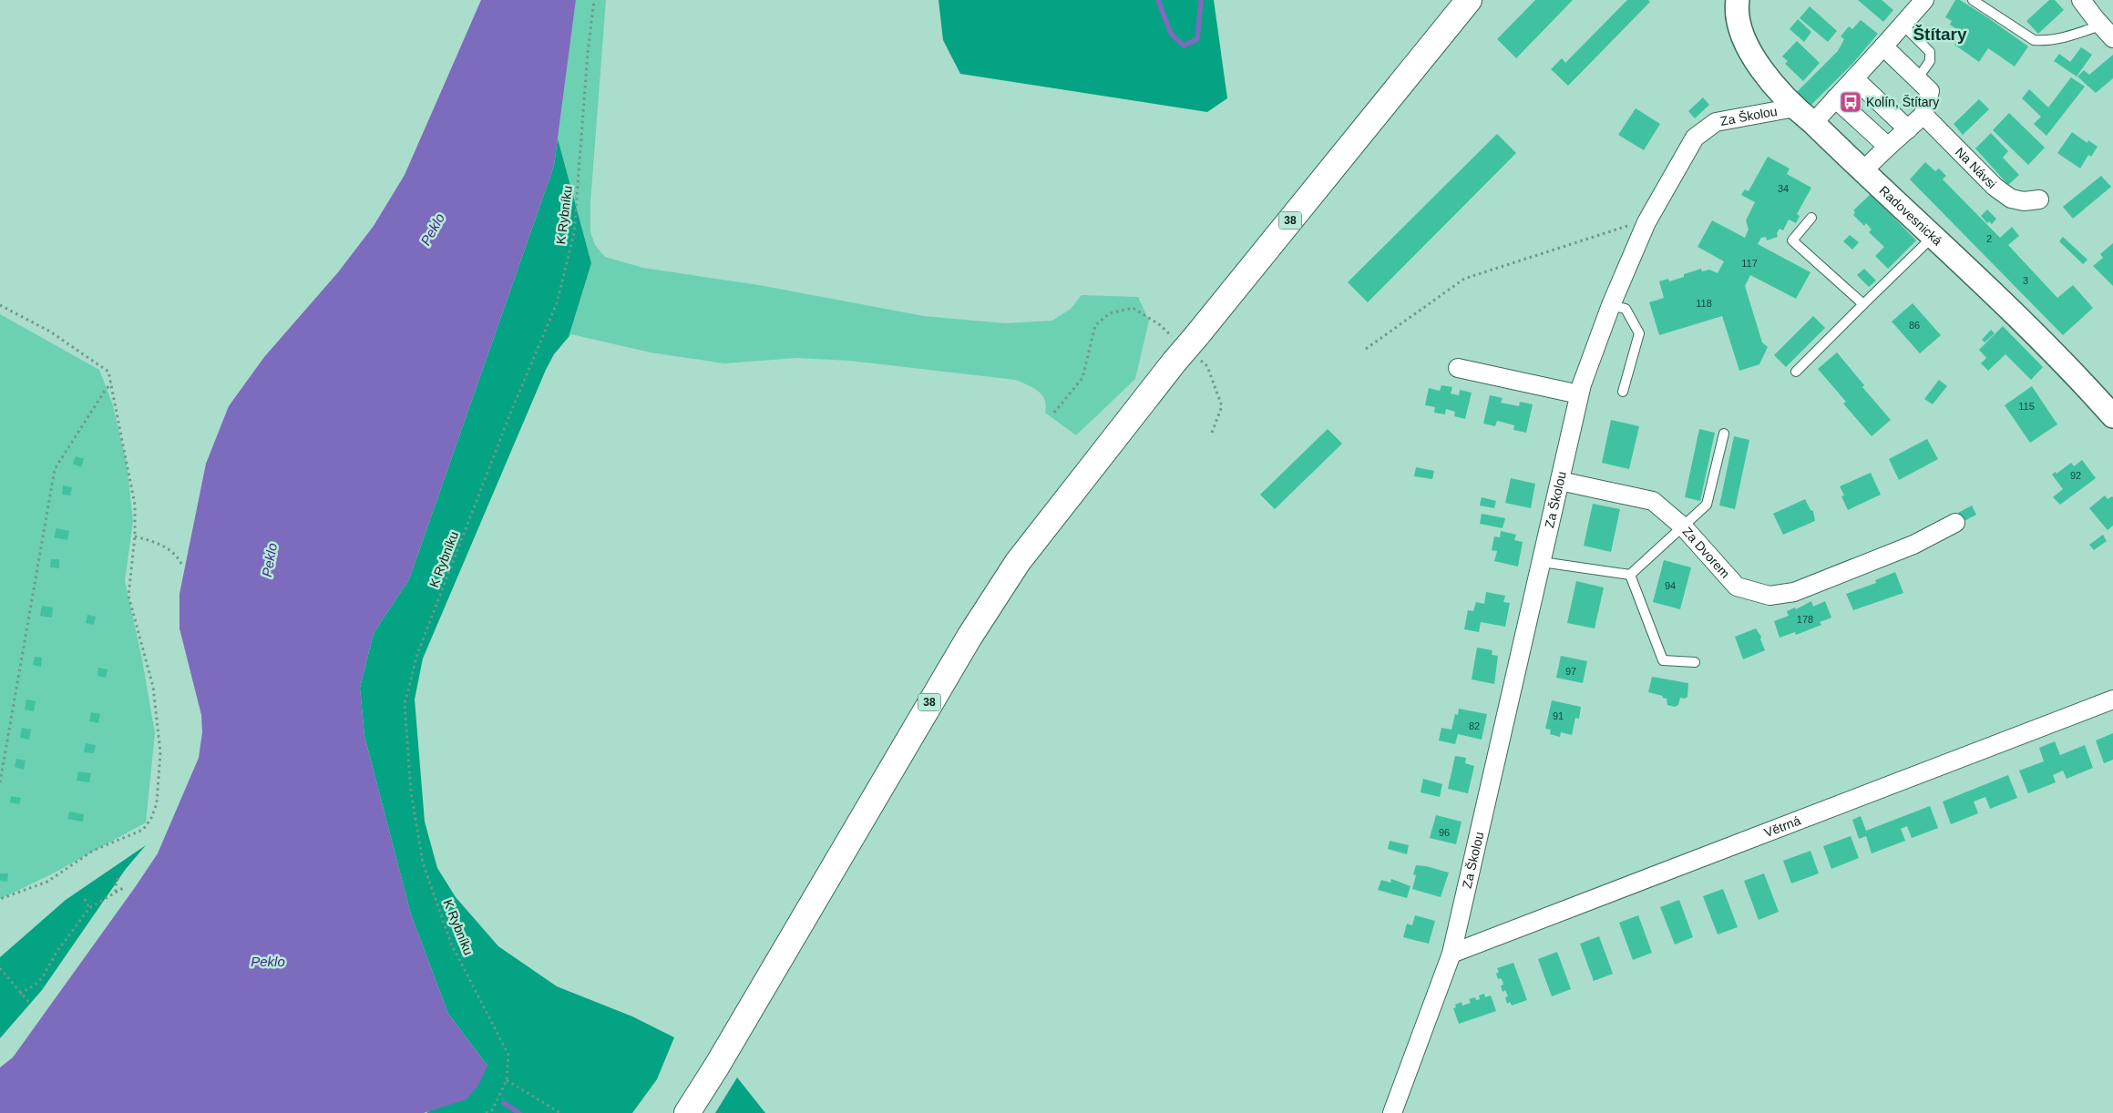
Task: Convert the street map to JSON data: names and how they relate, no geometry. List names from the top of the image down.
{
  "streets": {
    "main road": ["38"],
    "street": [
      "Za Školou",
      "Na Návsi",
      "Radovesnická",
      "Za Dvorem",
      "Větrná"
    ],
    "path": ["K Rybníku"]
  },
  "crossings": [
    ["Za Školou", "Radovesnická"],
    ["Za Školou", "Za Dvorem"],
    ["Za Školou", "Větrná"]
  ],
  "districts": ["Štítary"],
  "water": ["Peklo"],
  "places": {
    "bus stop": ["Kolín, Štítary"]
  },
  "house_numbers": [
    "34",
    "2",
    "117",
    "3",
    "118",
    "86",
    "115",
    "92",
    "94",
    "178",
    "97",
    "91",
    "82",
    "96"
  ]
}
